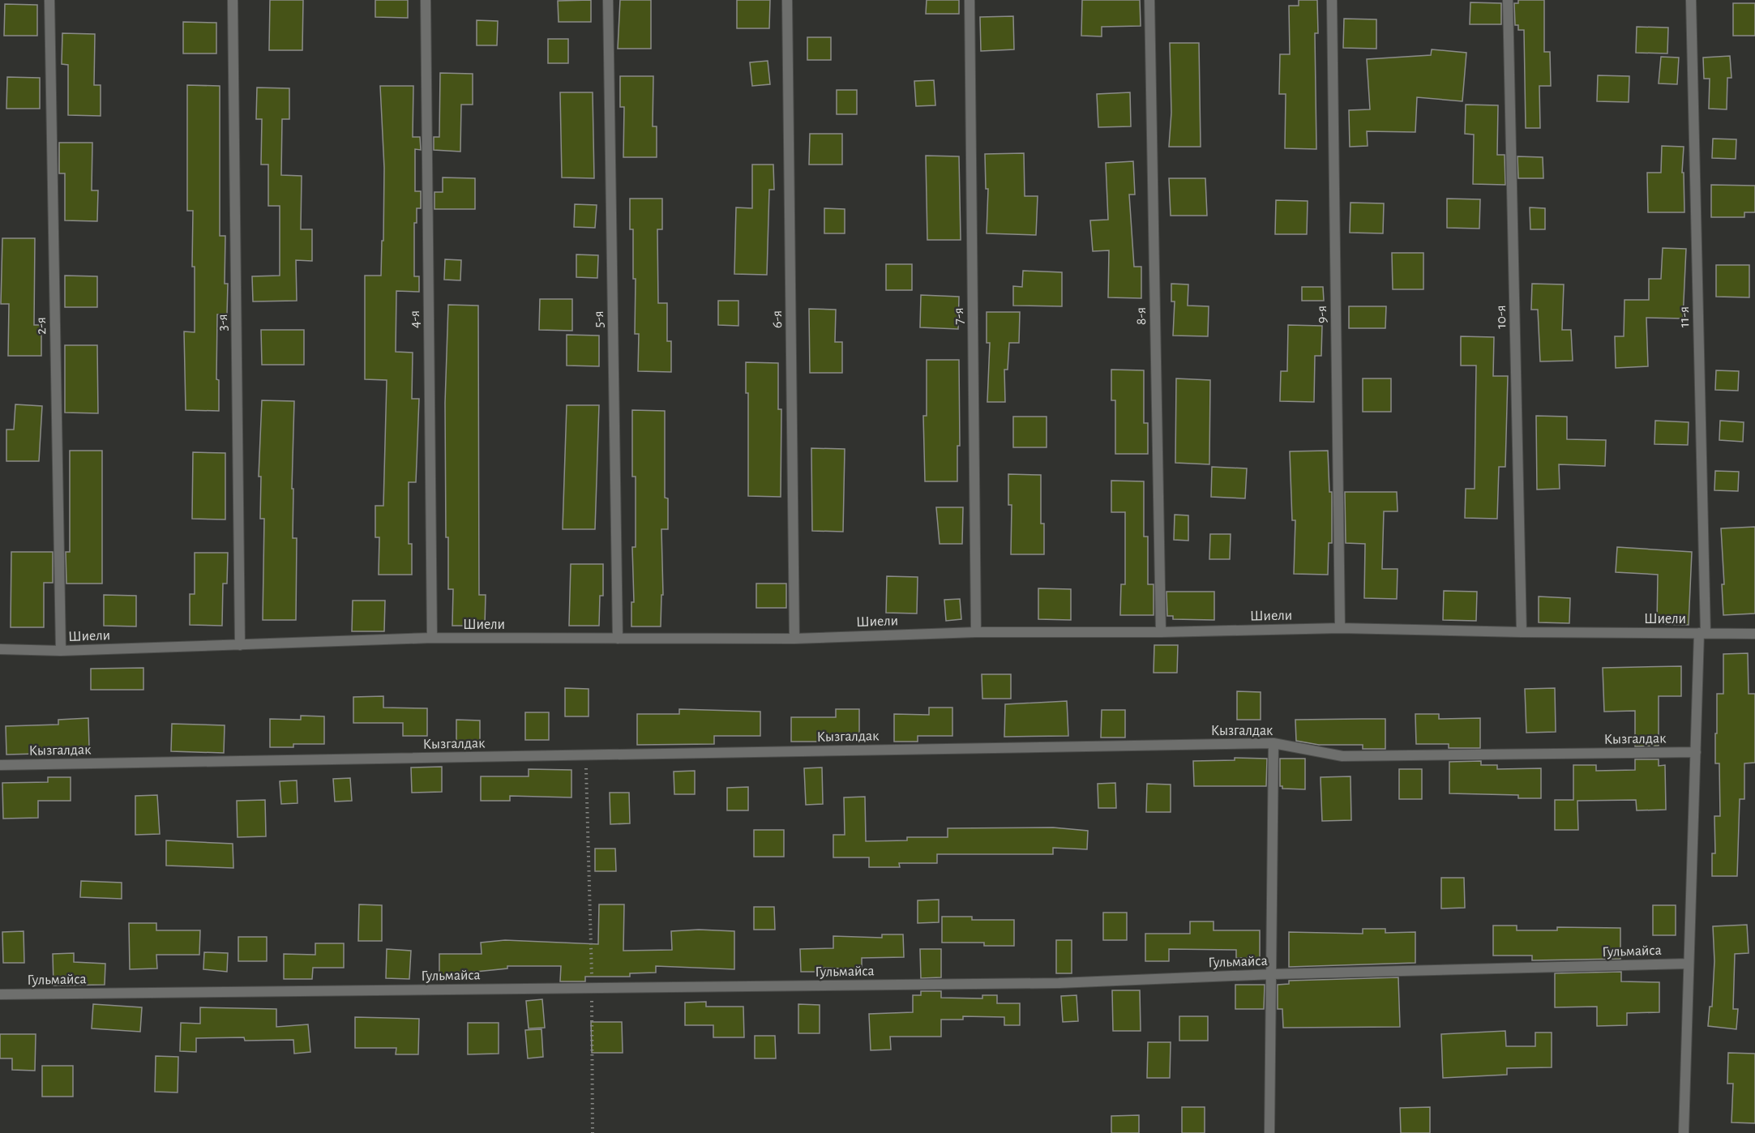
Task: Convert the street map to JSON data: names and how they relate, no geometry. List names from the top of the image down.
{
  "streets": {
    "street": [
      "9-я",
      "7-я",
      "8-я",
      "10-я",
      "11-я",
      "4-я",
      "5-я",
      "6-я",
      "3-я",
      "2-я",
      "Шиели",
      "Кызгалдак",
      "Гульмайса"
    ]
  },
  "crossings": [
    ["9-я", "Шиели"],
    ["7-я", "Шиели"],
    ["8-я", "Шиели"],
    ["10-я", "Шиели"],
    ["11-я", "Шиели"],
    ["11-я", "Кызгалдак"],
    ["11-я", "Гульмайса"],
    ["4-я", "Шиели"],
    ["5-я", "Шиели"],
    ["6-я", "Шиели"],
    ["3-я", "Шиели"],
    ["2-я", "Шиели"]
  ]
}
